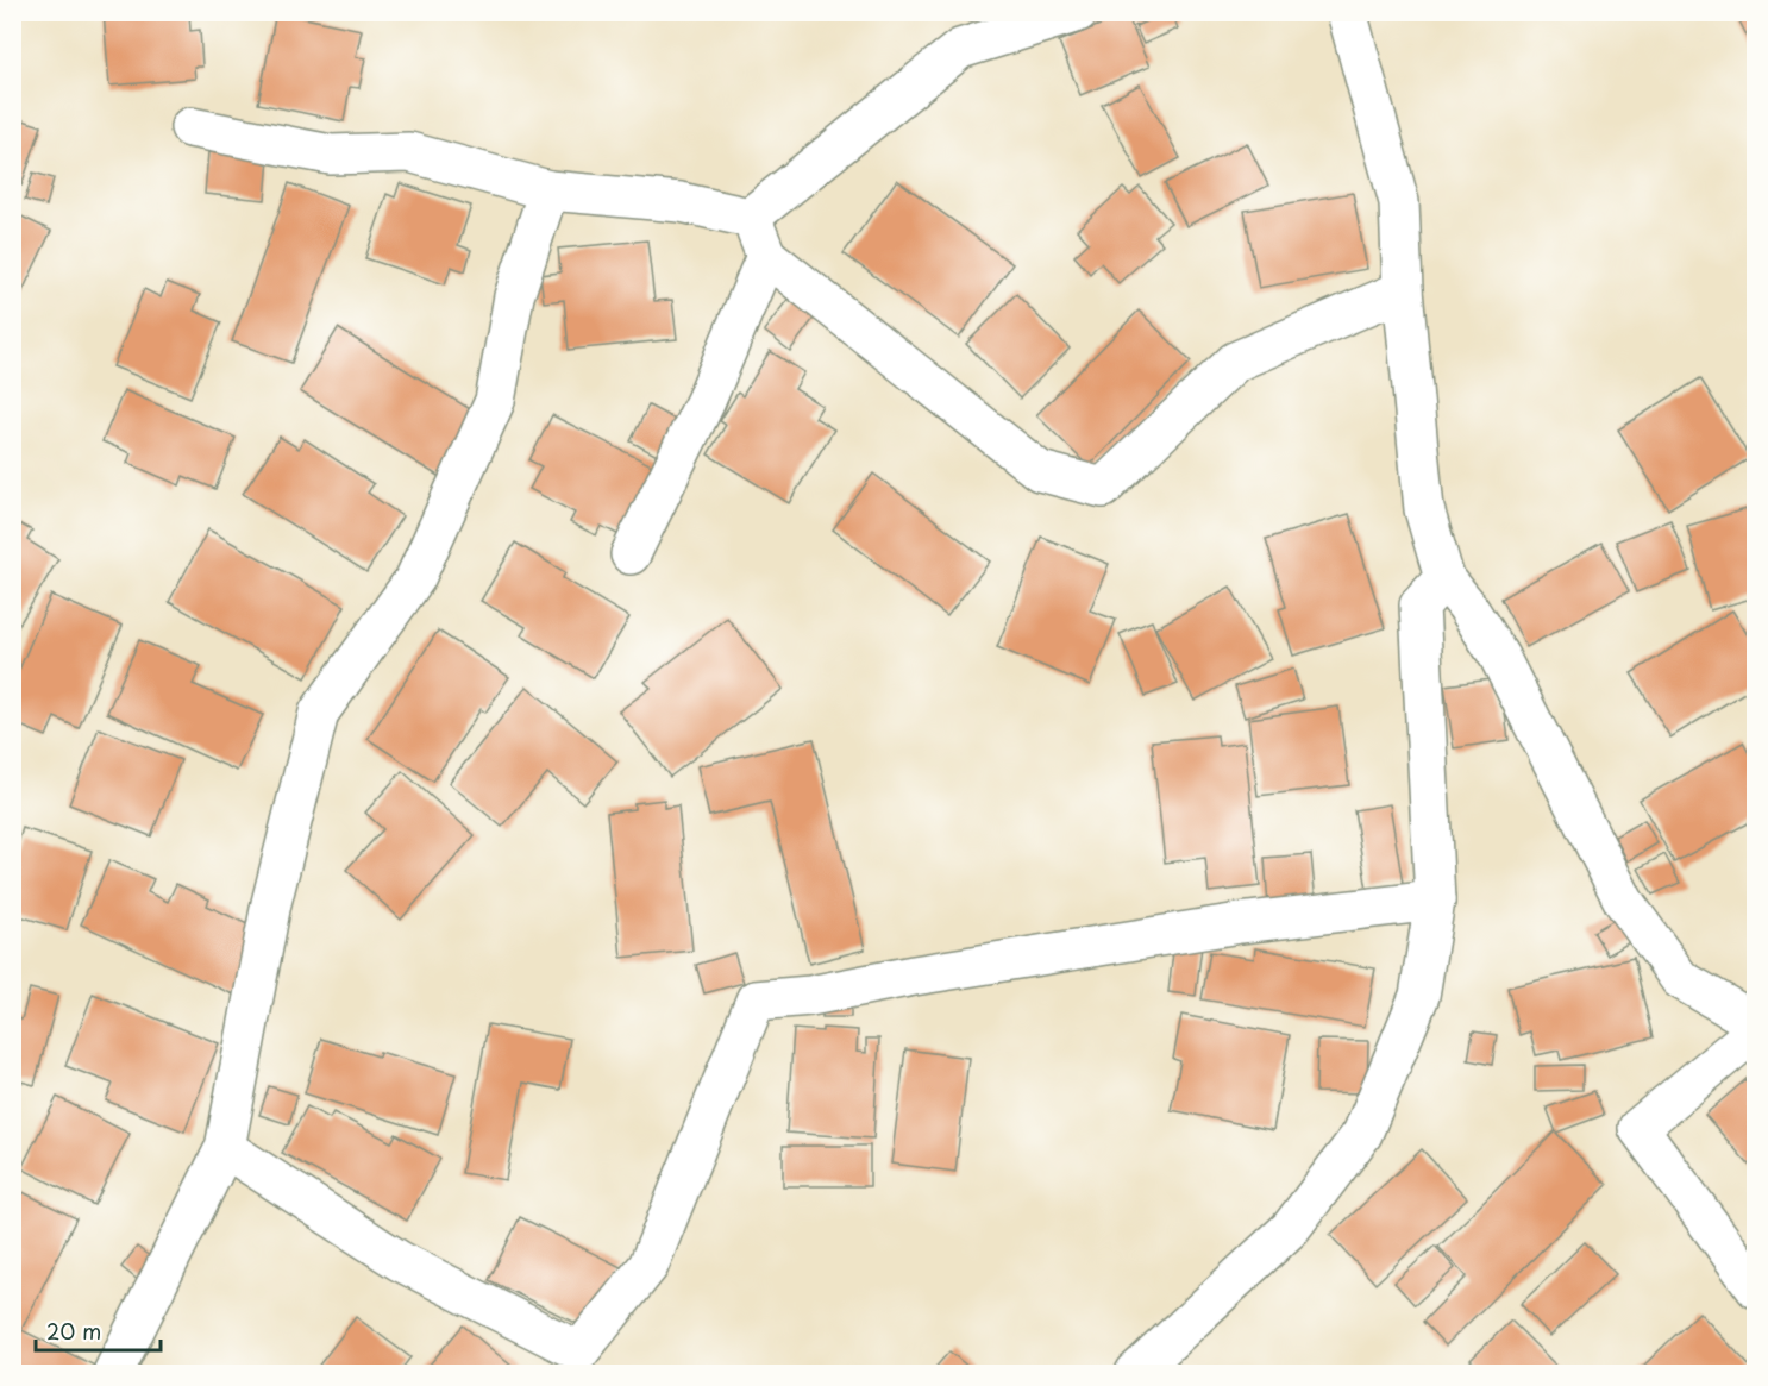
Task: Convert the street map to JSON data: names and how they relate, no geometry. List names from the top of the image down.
{
  "scale_bar": "20 m"
}
